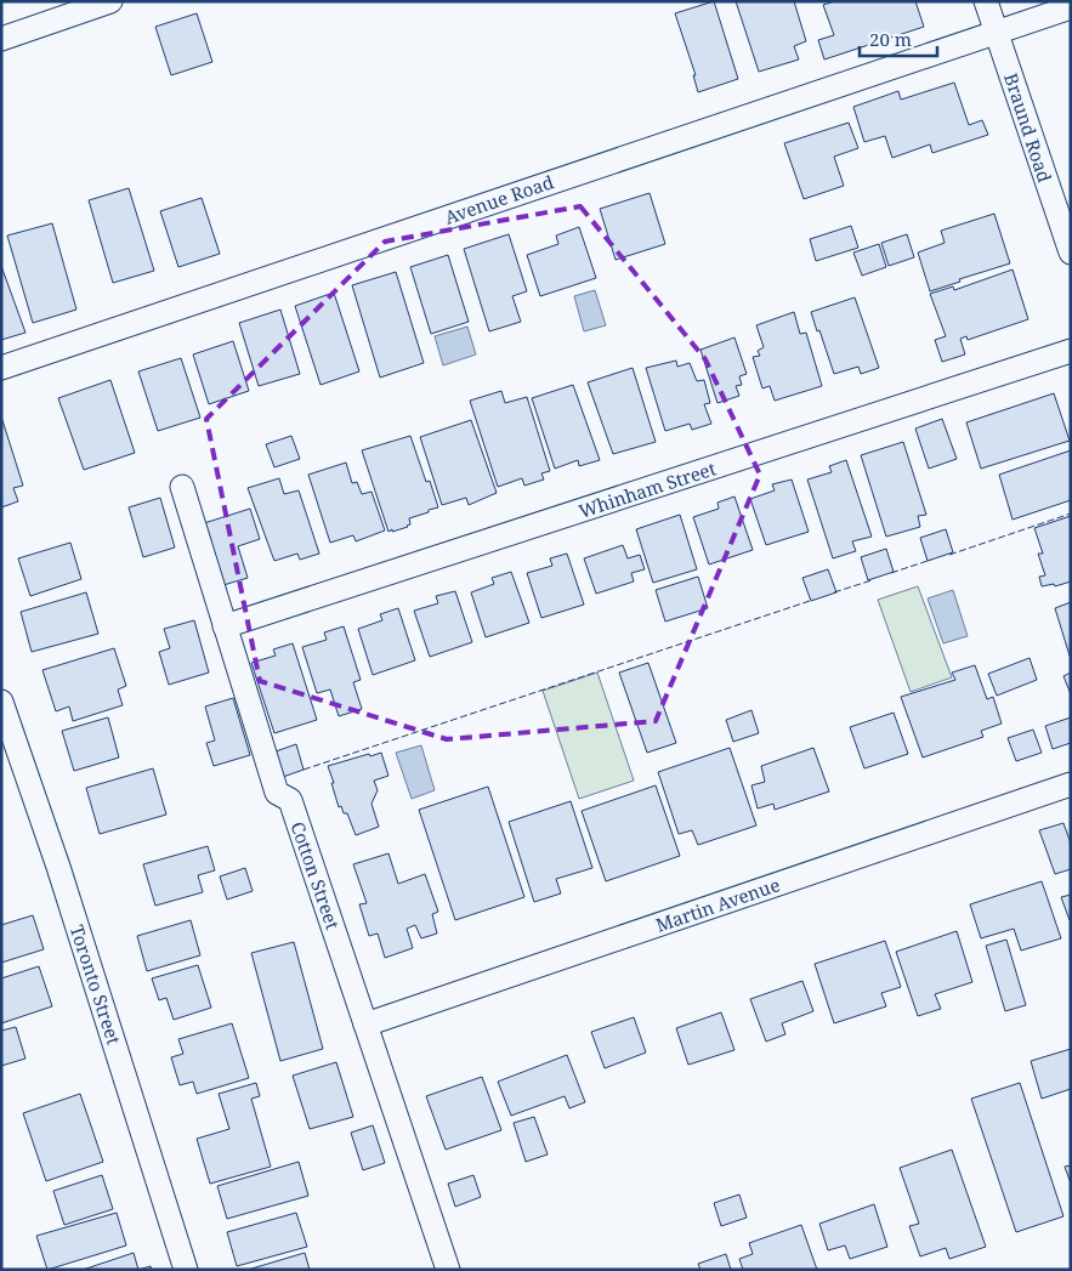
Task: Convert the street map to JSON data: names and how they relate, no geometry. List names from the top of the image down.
{
  "streets": {
    "street": [
      "Braund Road",
      "Avenue Road",
      "Whinham Street",
      "Cotton Street",
      "Martin Avenue",
      "Toronto Street"
    ]
  },
  "crossings": [
    ["Braund Road", "Avenue Road"],
    ["Whinham Street", "Cotton Street"],
    ["Cotton Street", "Martin Avenue"]
  ],
  "scale_bar": "20 m"
}
